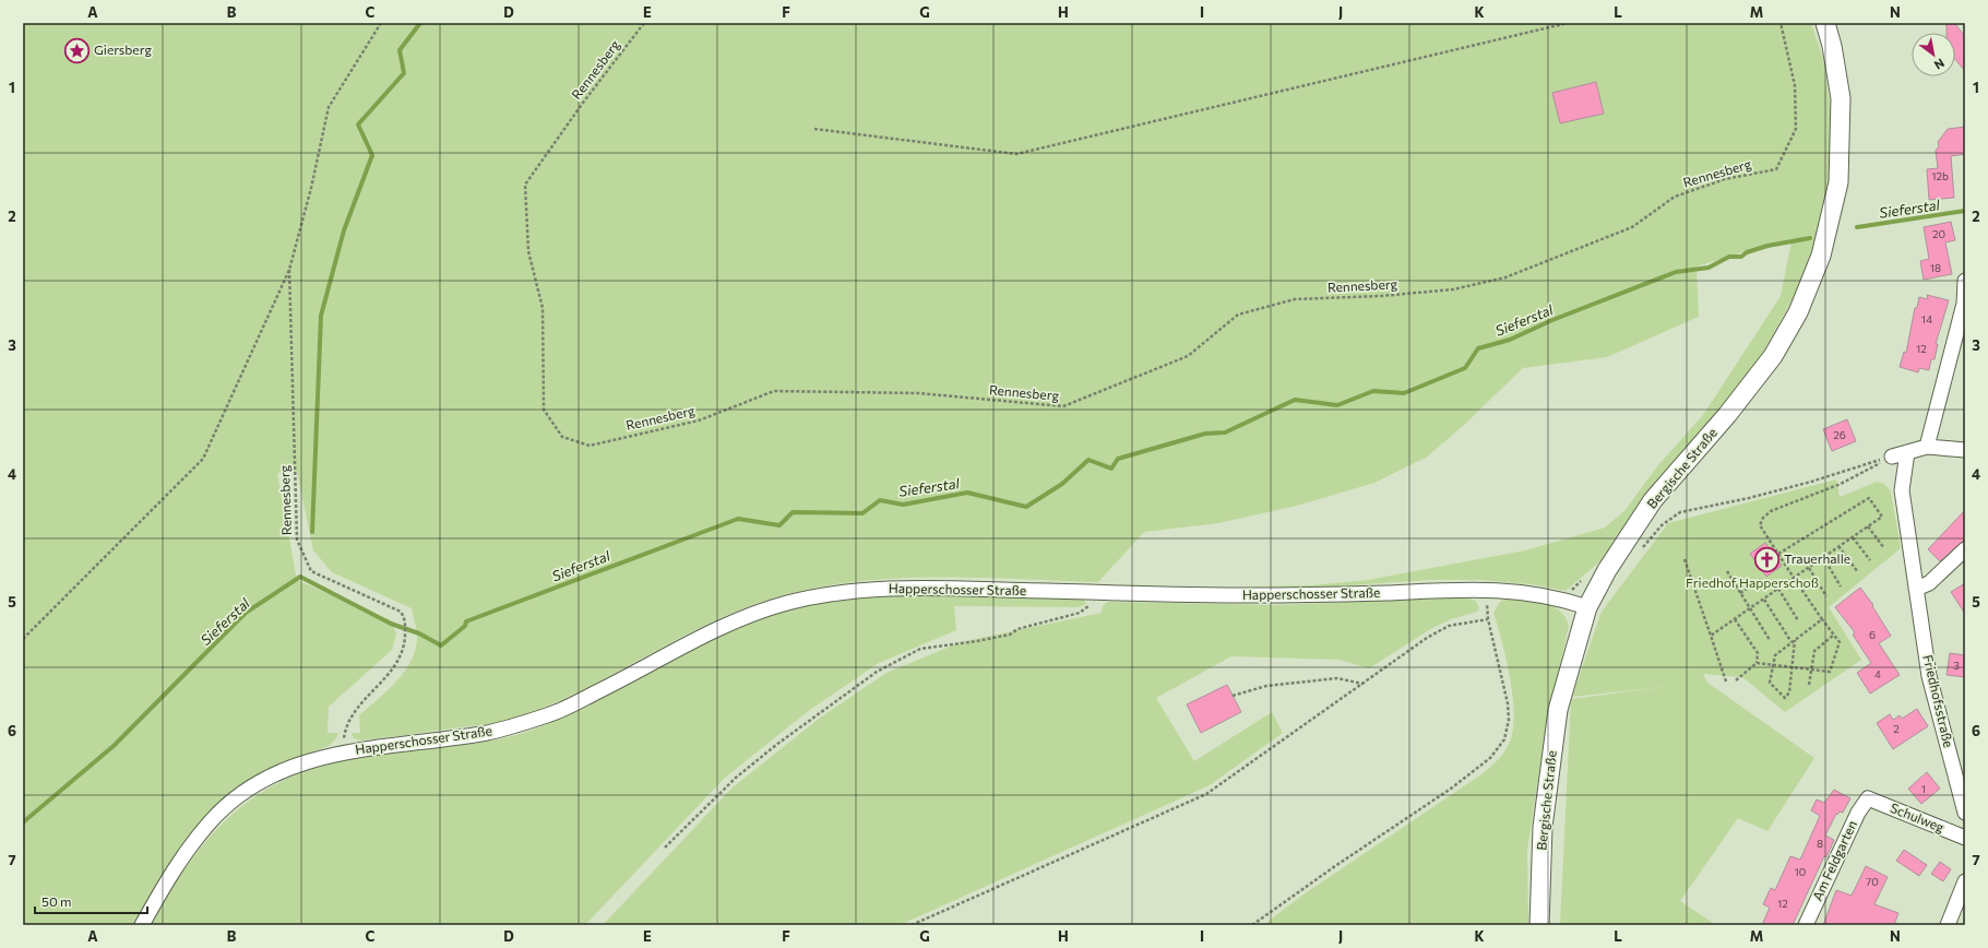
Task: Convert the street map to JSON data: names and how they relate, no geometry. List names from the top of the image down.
{
  "streets": {
    "main road": ["Bergische Straße"],
    "street": [
      "Happerschosser Straße",
      "Friedhofsstraße",
      "Schulweg",
      "Am Feldgarten"
    ],
    "path": ["Rennesberg"]
  },
  "crossings": [
    ["Rennesberg", "Happerschosser Straße"],
    ["Bergische Straße", "Happerschosser Straße"],
    ["Schulweg", "Am Feldgarten"]
  ],
  "water": ["Sieferstal"],
  "parks": ["Friedhof Happerschoß"],
  "places": {
    "place": ["Giersberg"],
    "church": ["Trauerhalle"]
  },
  "house_numbers": [
    "12b",
    "20",
    "18",
    "14",
    "12",
    "26",
    "6",
    "3",
    "4",
    "2",
    "1",
    "8",
    "10",
    "70",
    "12"
  ],
  "scale_bar": "50 m",
  "north": "bottom right",
  "grid": {
    "columns": [
      "A",
      "B",
      "C",
      "D",
      "E",
      "F",
      "G",
      "H",
      "I",
      "J",
      "K",
      "L",
      "M",
      "N"
    ],
    "rows": [
      "1",
      "2",
      "3",
      "4",
      "5",
      "6",
      "7"
    ]
  }
}
